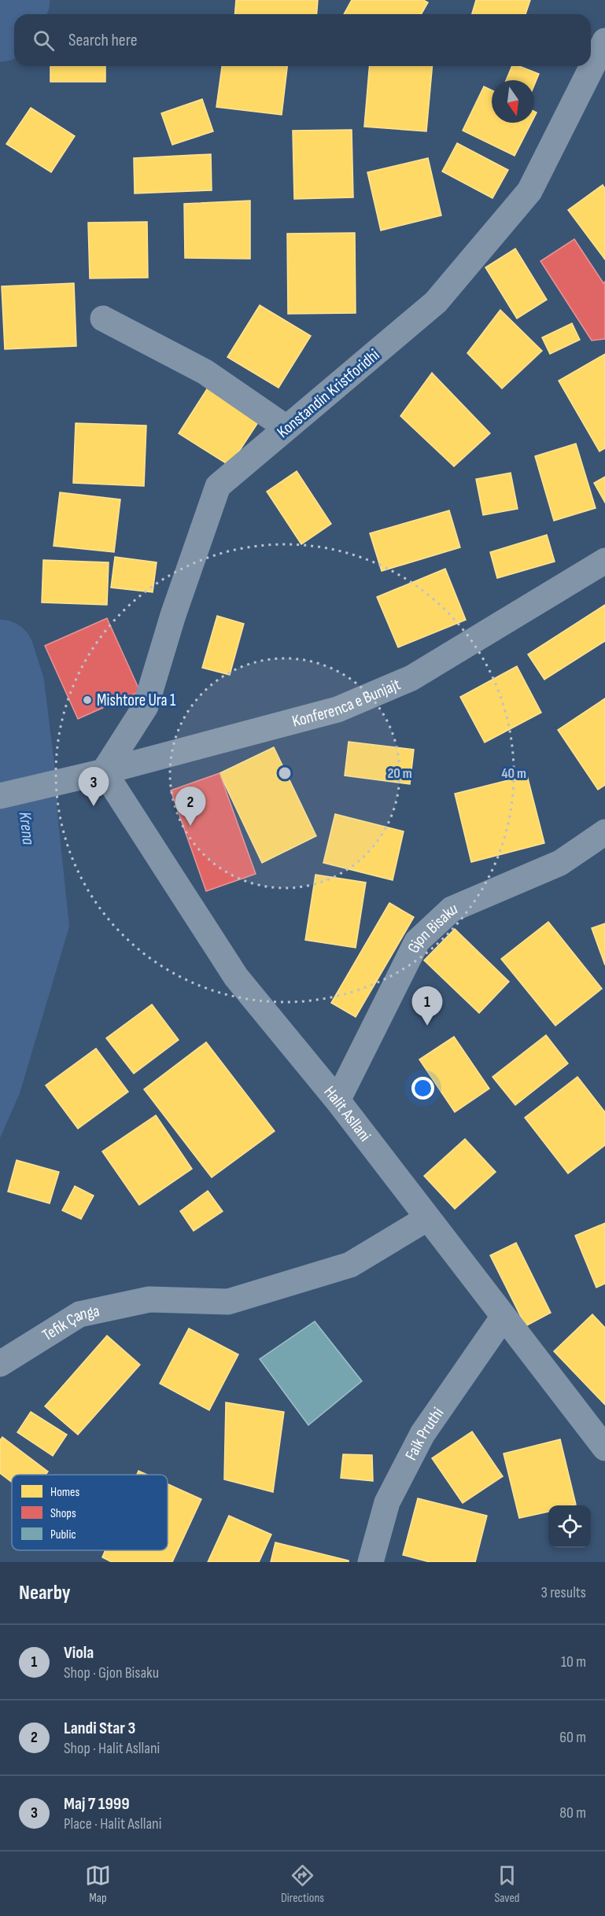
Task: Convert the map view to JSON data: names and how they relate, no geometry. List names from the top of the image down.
{
  "streets": {
    "street": [
      "Konstandin Kristforidhi",
      "Konferenca e Bunjajt",
      "Gjon Bisaku",
      "Halit Asllani",
      "Tefik Çanga",
      "Faik Pruthi"
    ]
  },
  "crossings": [
    ["Konstandin Kristforidhi", "Konferenca e Bunjajt"],
    ["Konstandin Kristforidhi", "Halit Asllani"],
    ["Konferenca e Bunjajt", "Halit Asllani"],
    ["Gjon Bisaku", "Halit Asllani"],
    ["Halit Asllani", "Tefik Çanga"],
    ["Halit Asllani", "Faik Pruthi"]
  ],
  "water": ["Krena"],
  "places": ["Mishtore Ura 1"],
  "legend": ["Homes", "Shops", "Public"],
  "north": "bottom",
  "page": {
    "search": "Search here",
    "pins": ["3", "2", "1"],
    "heading": ["Nearby", "3 results"],
    "list": [
      {
        "mark": "1",
        "name": "Viola",
        "note": "Shop · Gjon Bisaku",
        "value": "10 m"
      },
      {
        "mark": "2",
        "name": "Landi Star 3",
        "note": "Shop · Halit Asllani",
        "value": "60 m"
      },
      {
        "mark": "3",
        "name": "Maj 7 1999",
        "note": "Place · Halit Asllani",
        "value": "80 m"
      }
    ],
    "nav": ["Map", "Directions", "Saved"]
  },
  "rings": ["20 m", "40 m"]
}
